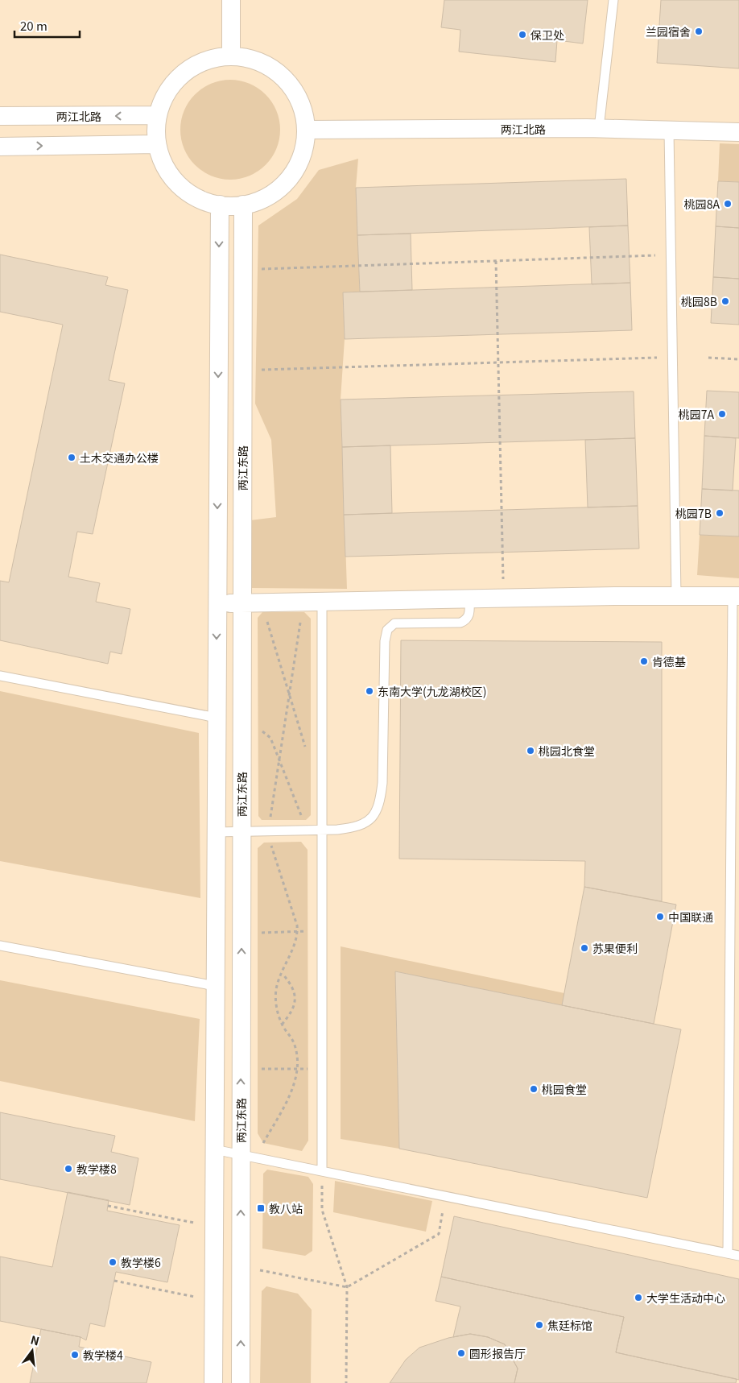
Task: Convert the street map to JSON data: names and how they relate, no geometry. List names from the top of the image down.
{
  "streets": {
    "street": ["两江北路", "两江东路"]
  },
  "places": {
    "other": [
      "兰园宿舍",
      "保卫处",
      "桃园8A",
      "桃园8B",
      "桃园7A",
      "土木交通办公楼",
      "桃园7B",
      "肯德基",
      "东南大学(九龙湖校区)",
      "桃园北食堂",
      "中国联通",
      "苏果便利",
      "桃园食堂",
      "教学楼8",
      "教学楼6",
      "大学生活动中心",
      "焦廷标馆",
      "圆形报告厅",
      "教学楼4"
    ],
    "transit": ["教八站"]
  },
  "scale_bar": "20 m",
  "north": "top"
}
